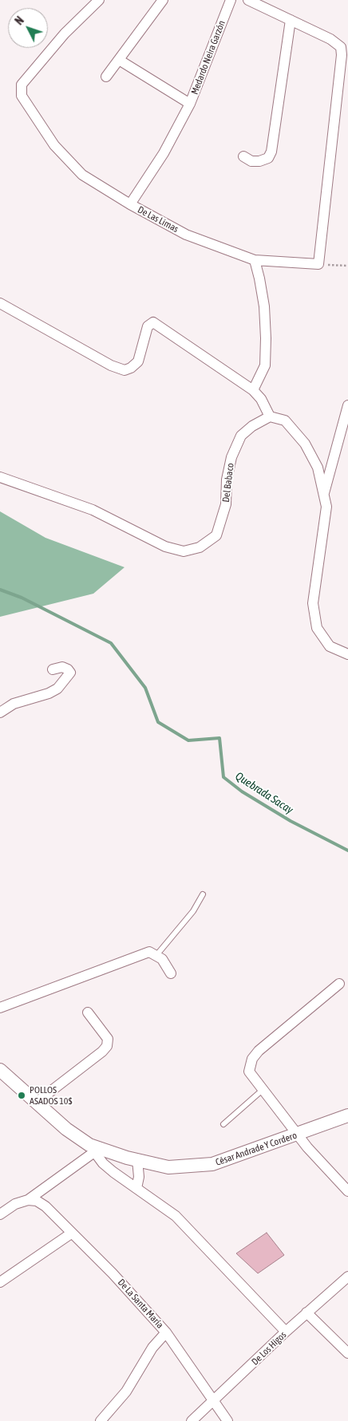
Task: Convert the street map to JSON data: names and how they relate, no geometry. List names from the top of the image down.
{
  "streets": {
    "street": [
      "Medardo Neira Garzón",
      "De Las Limas",
      "Del Babaco",
      "César Andrade Y Cordero",
      "De La Santa María",
      "De Los Higos"
    ]
  },
  "crossings": [
    ["De La Santa María", "De Los Higos"]
  ],
  "water": ["Quebrada Sacay"],
  "places": ["POLLOS ASADOS 10$"],
  "north": "top left"
}
